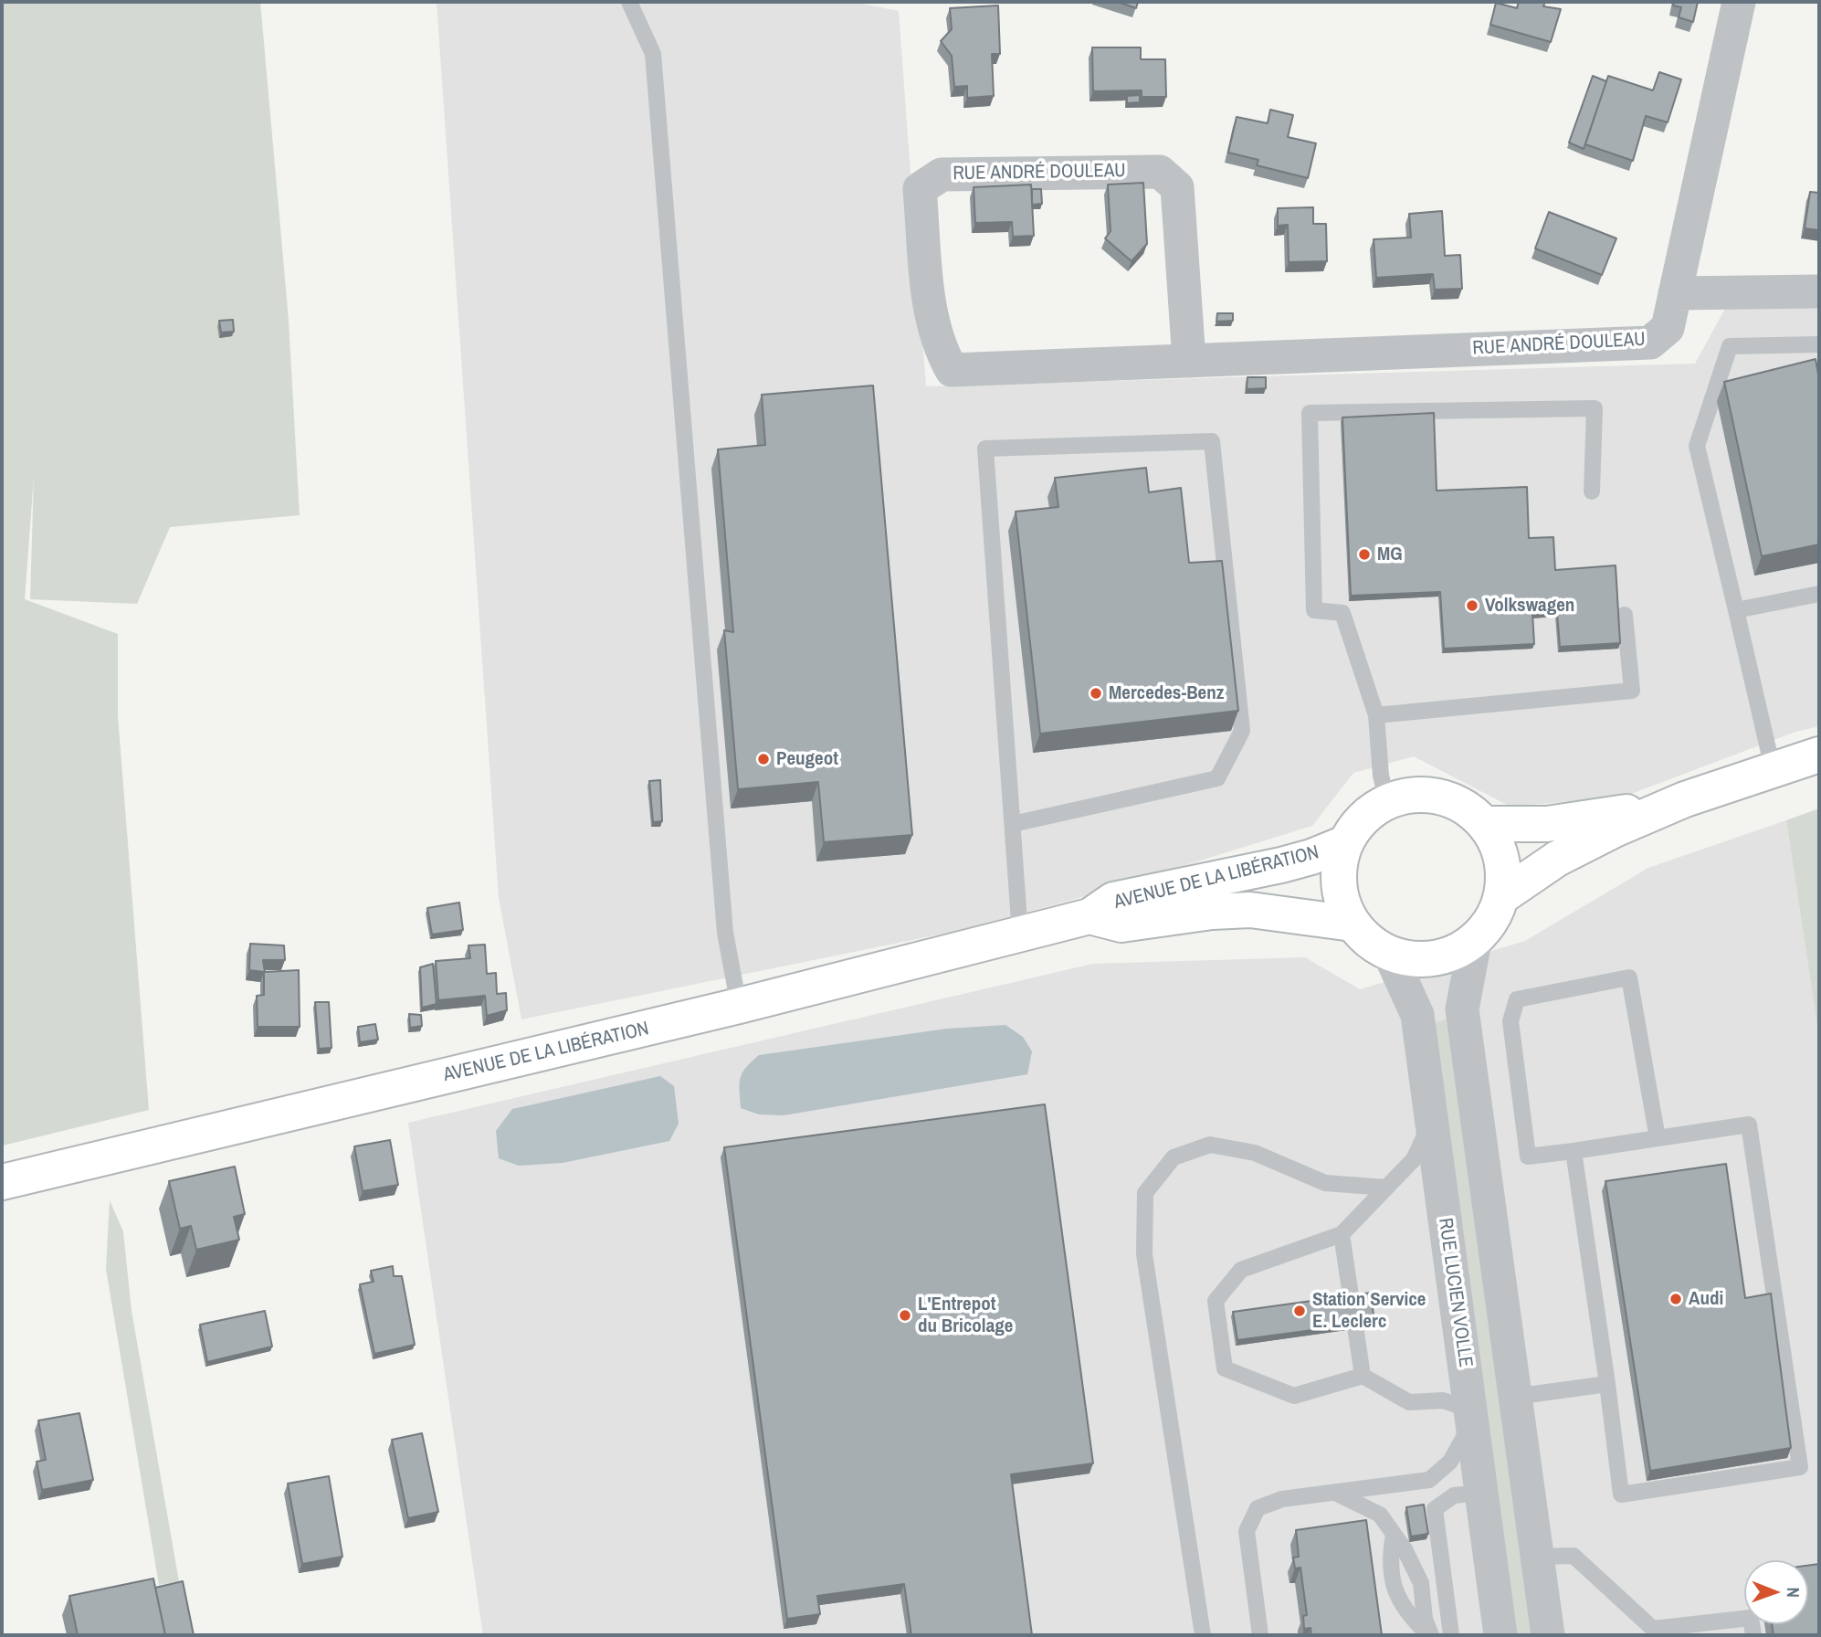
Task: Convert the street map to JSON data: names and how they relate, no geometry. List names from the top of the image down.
{
  "streets": {
    "main road": ["AVENUE DE LA LIBÉRATION"],
    "street": ["RUE ANDRÉ DOULEAU", "RUE LUCIEN VOLLE"]
  },
  "crossings": [
    ["AVENUE DE LA LIBÉRATION", "RUE LUCIEN VOLLE"]
  ],
  "places": [
    "MG",
    "Volkswagen",
    "Mercedes-Benz",
    "Peugeot",
    "Audi",
    "Station Service E. Leclerc",
    "L'Entrepot du Bricolage"
  ],
  "north": "right"
}
